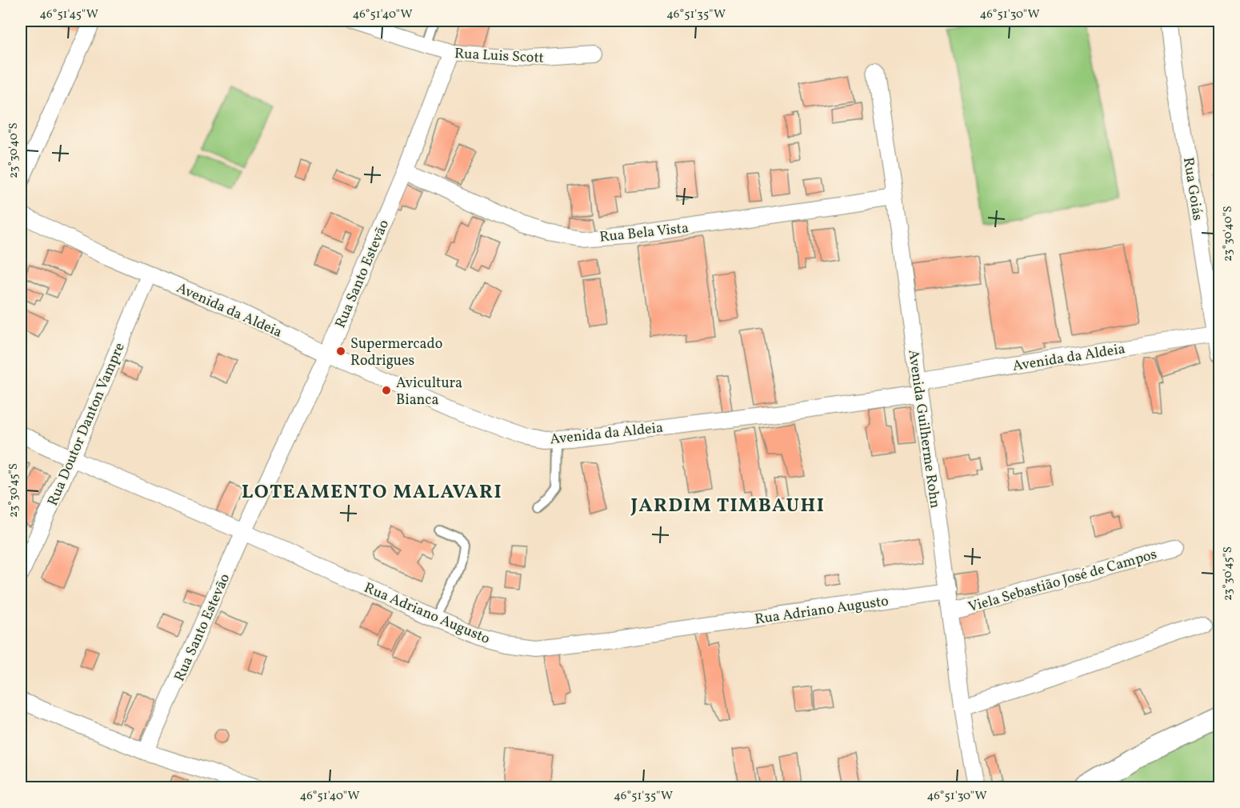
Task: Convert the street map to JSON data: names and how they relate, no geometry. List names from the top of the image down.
{
  "streets": {
    "street": [
      "Rua Luis Scott",
      "Rua Goiás",
      "Rua Bela Vista",
      "Rua Santo Estevão",
      "Avenida da Aldeia",
      "Rua Doutor Danton Vampre",
      "Avenida Guilherme Rohn",
      "Viela Sebastião José de Campos",
      "Rua Adriano Augusto"
    ]
  },
  "crossings": [
    ["Rua Luis Scott", "Rua Santo Estevão"],
    ["Rua Goiás", "Avenida da Aldeia"],
    ["Rua Bela Vista", "Rua Santo Estevão"],
    ["Rua Bela Vista", "Avenida Guilherme Rohn"],
    ["Rua Santo Estevão", "Avenida da Aldeia"],
    ["Rua Santo Estevão", "Rua Adriano Augusto"],
    ["Avenida da Aldeia", "Rua Doutor Danton Vampre"],
    ["Avenida da Aldeia", "Avenida Guilherme Rohn"],
    ["Rua Doutor Danton Vampre", "Rua Adriano Augusto"],
    ["Avenida Guilherme Rohn", "Viela Sebastião José de Campos"],
    ["Avenida Guilherme Rohn", "Rua Adriano Augusto"]
  ],
  "districts": ["LOTEAMENTO MALAVARI", "JARDIM TIMBAUHI"],
  "places": ["Supermercado Rodrigues", "Avicultura Bianca"],
  "coordinates": [
    "46°51'45\"W",
    "46°51'40\"W",
    "46°51'35\"W",
    "46°51'30\"W",
    "23°30'40\"S",
    "23°30'45\"S"
  ]
}
